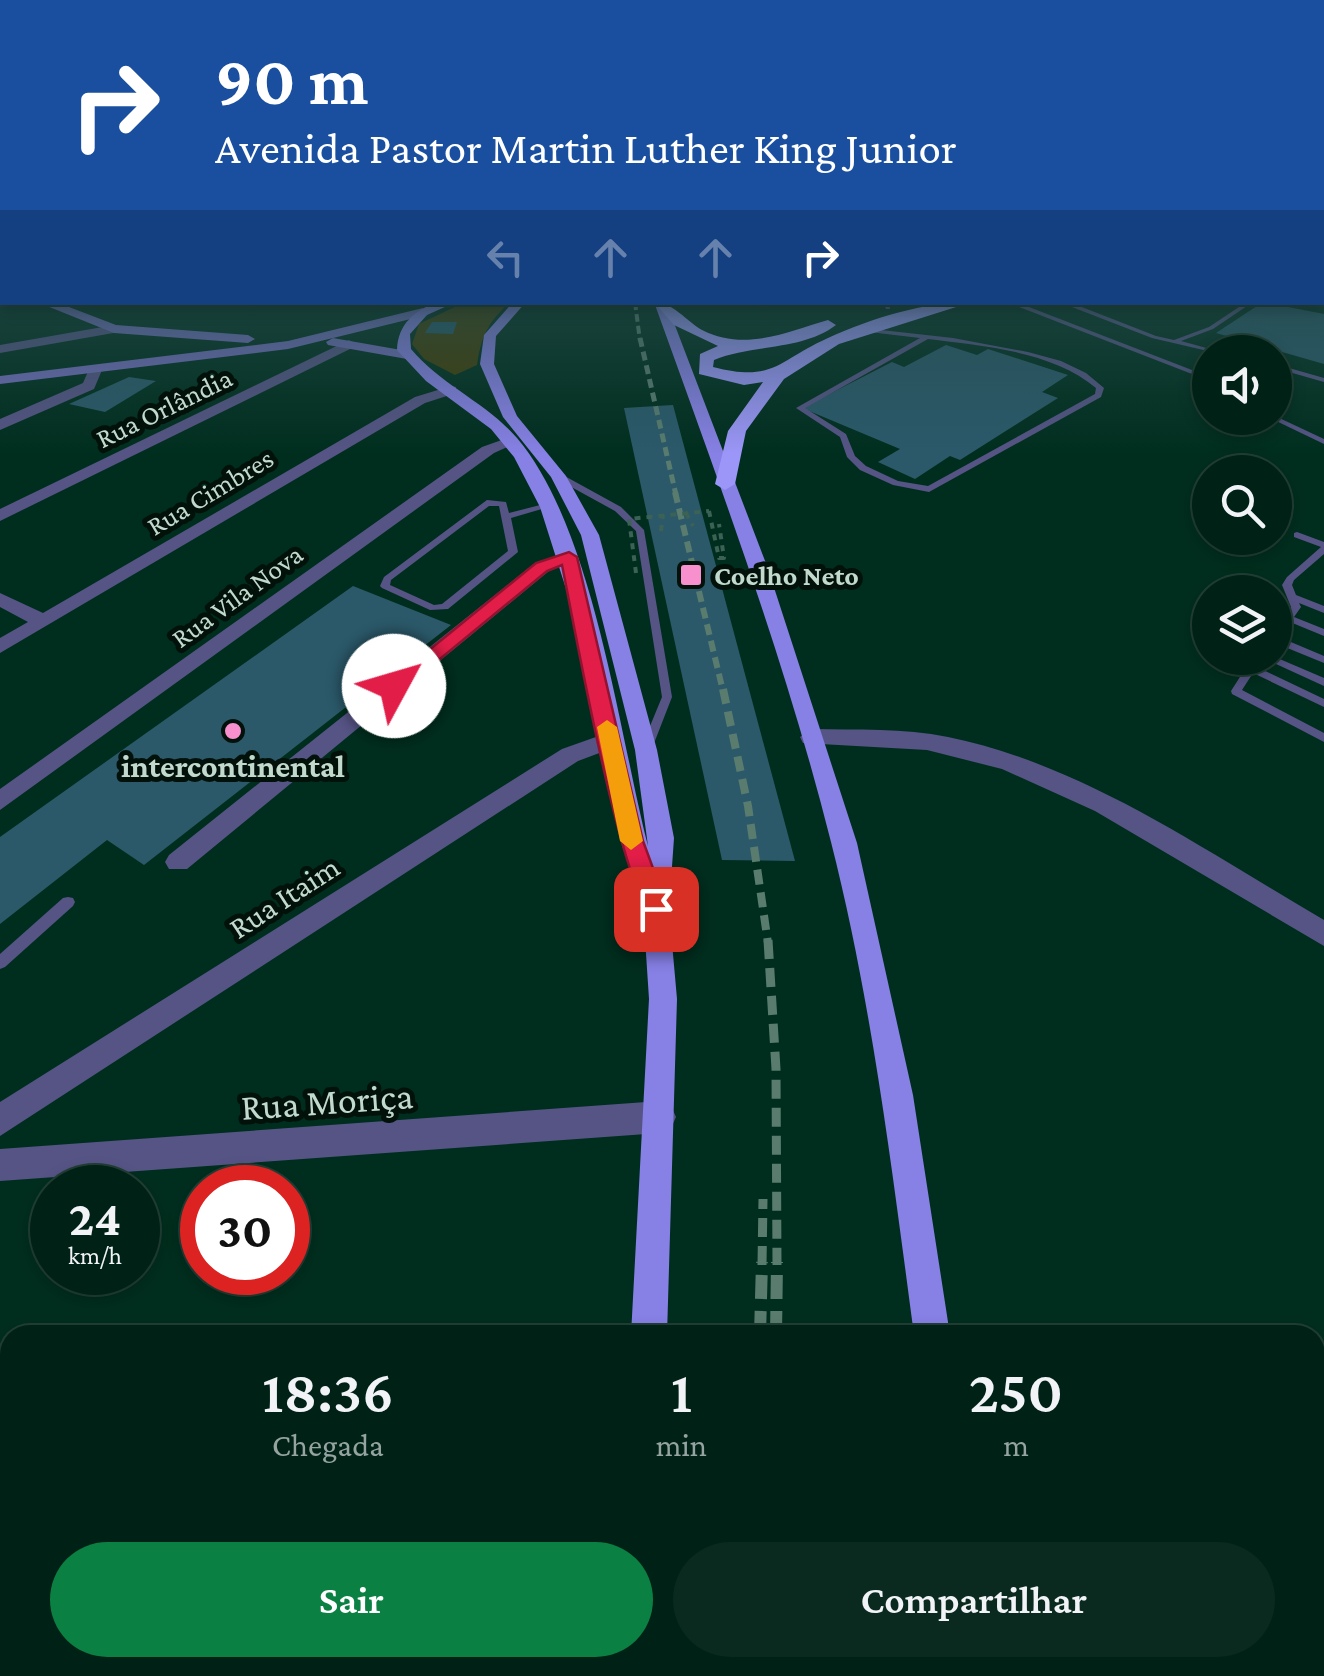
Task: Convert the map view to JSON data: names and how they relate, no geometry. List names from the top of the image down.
{
  "streets": {
    "street": [
      "Rua Orlândia",
      "Rua Cimbres",
      "Rua Vila Nova",
      "Rua Itaim",
      "Rua Moriça"
    ]
  },
  "places": {
    "transit": ["Coelho Neto"],
    "other": ["intercontinental"]
  },
  "page": {
    "turn": ["90 m", "Avenida Pastor Martin Luther King Junior"],
    "speed": "24 km/h",
    "limit": "30",
    "eta": [
      "18:36",
      "Chegada",
      "1",
      "min",
      "250",
      "m"
    ],
    "buttons": ["Sair", "Compartilhar"]
  }
}
